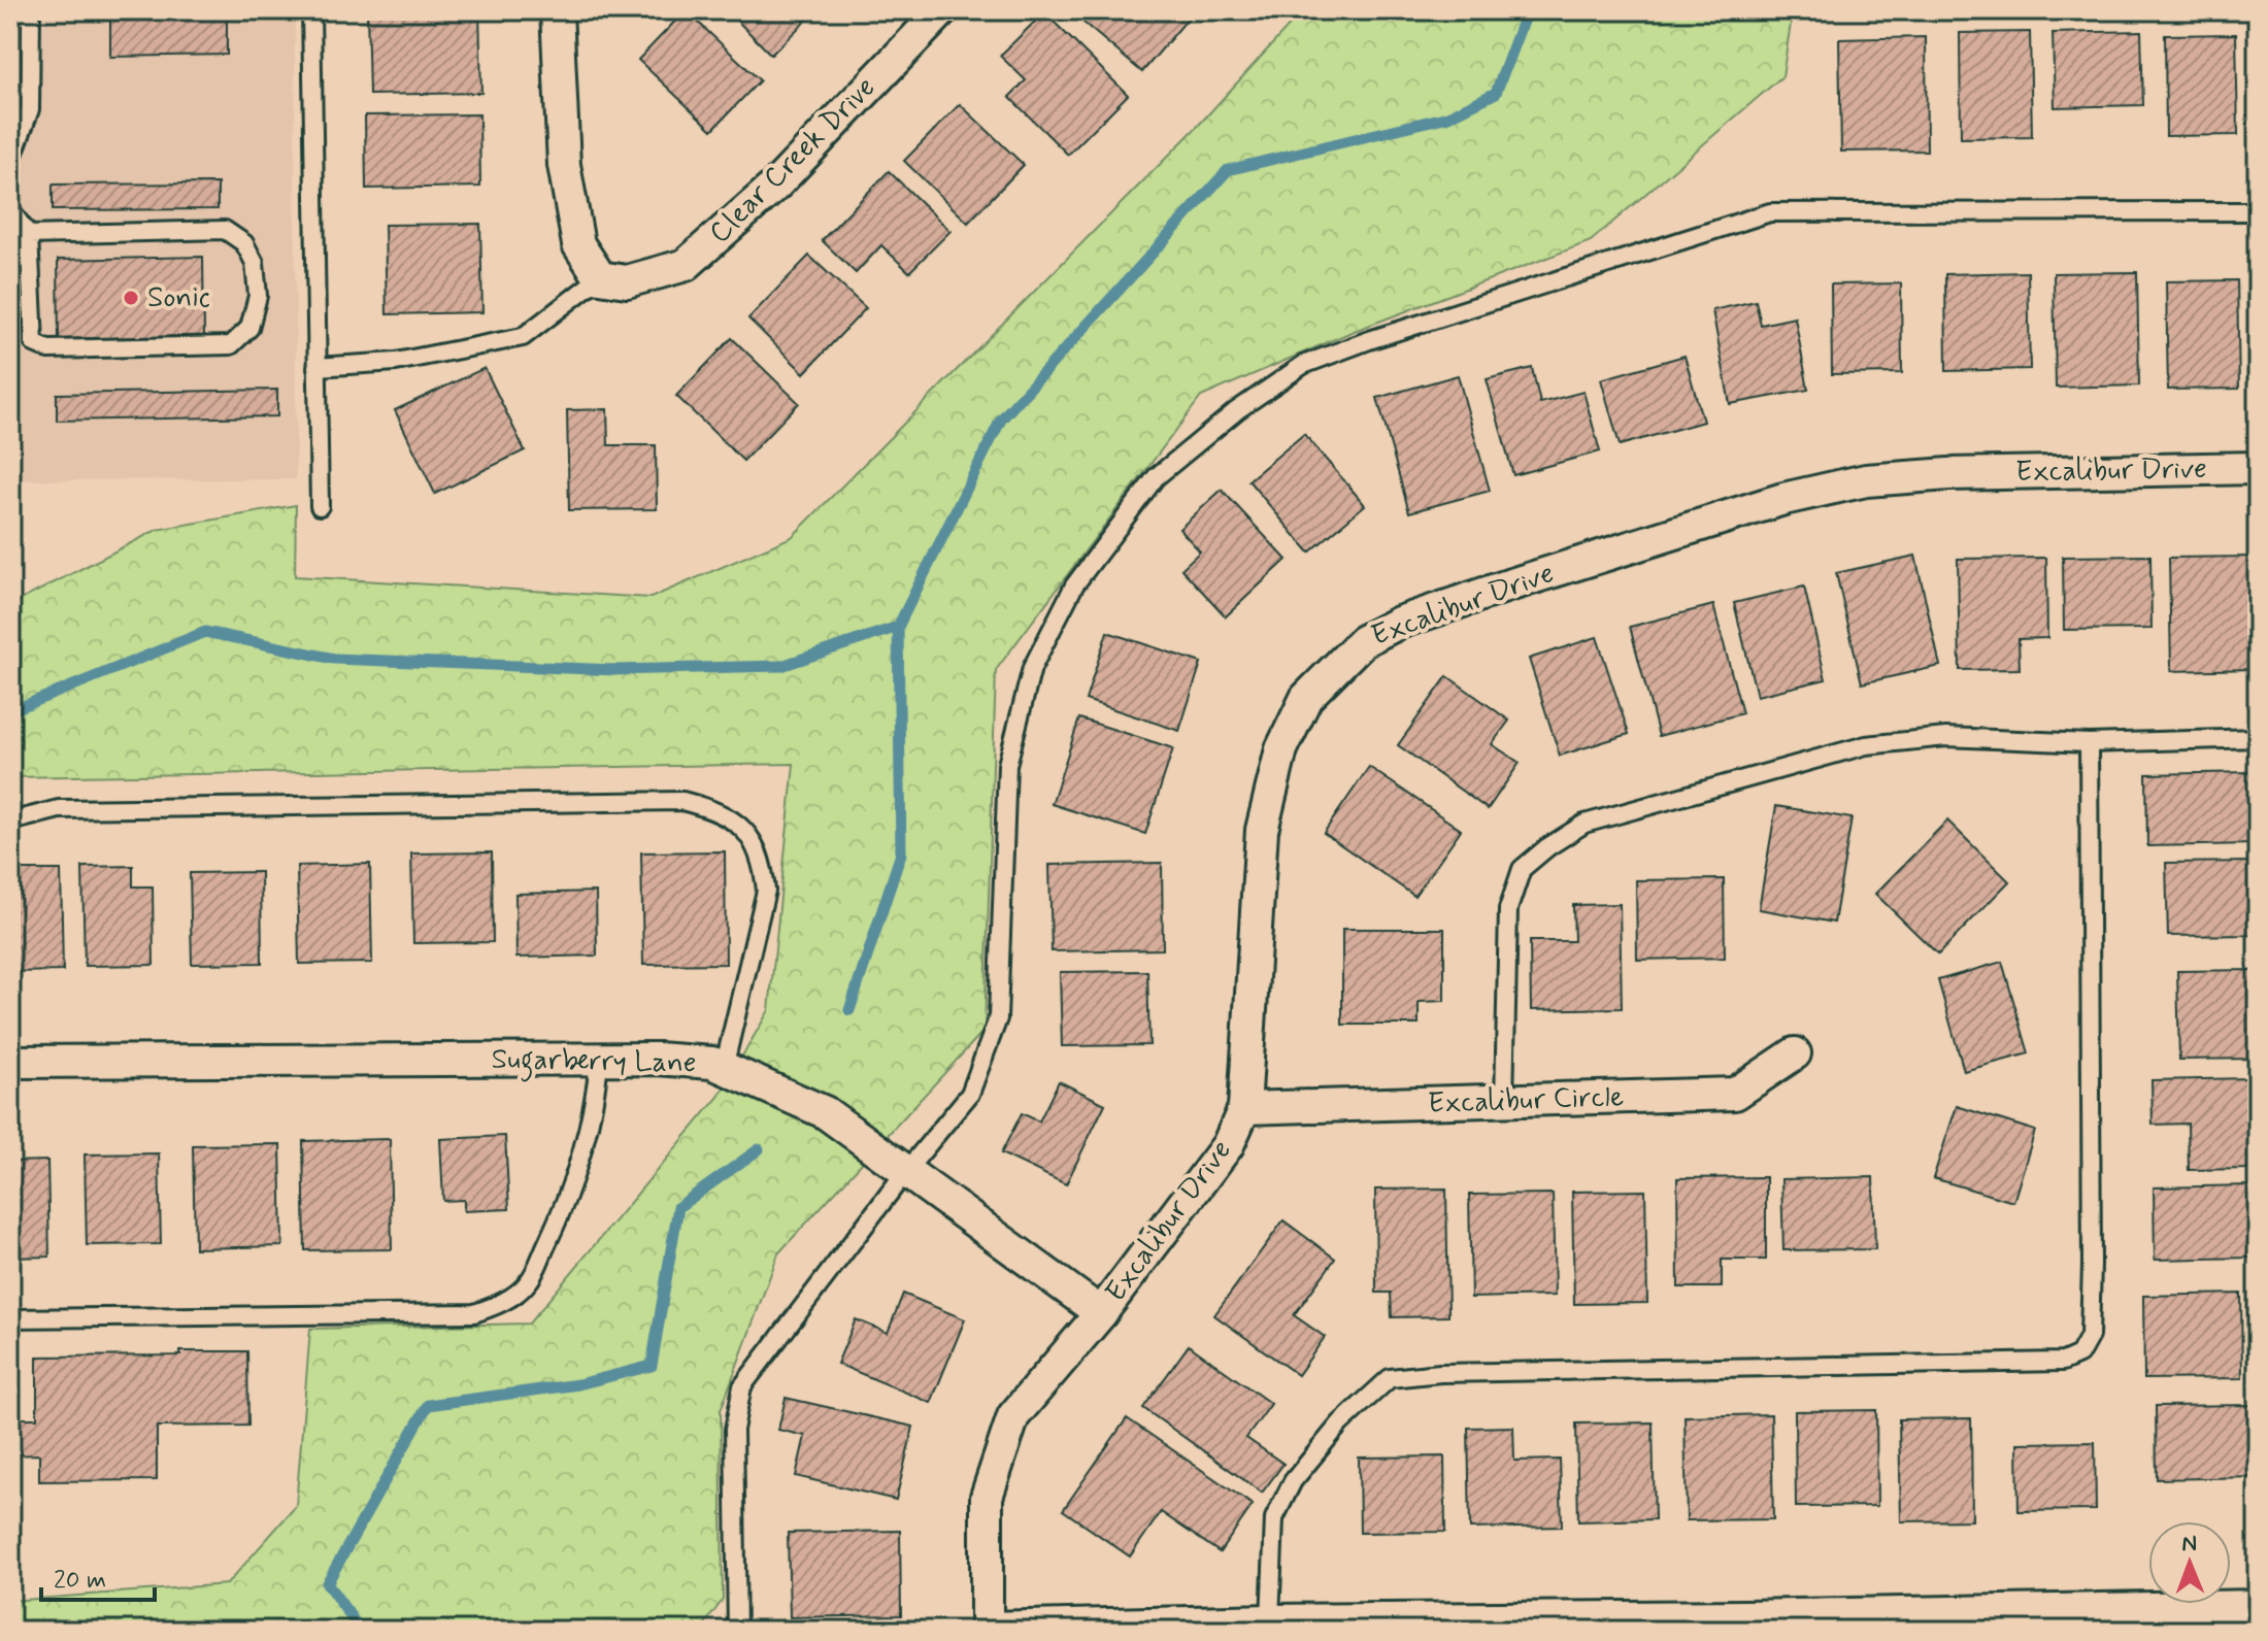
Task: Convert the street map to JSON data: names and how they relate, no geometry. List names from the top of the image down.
{
  "streets": {
    "street": [
      "Clear Creek Drive",
      "Excalibur Drive",
      "Sugarberry Lane",
      "Excalibur Circle"
    ]
  },
  "crossings": [
    ["Excalibur Drive", "Sugarberry Lane"],
    ["Excalibur Drive", "Excalibur Circle"]
  ],
  "places": ["Sonic"],
  "scale_bar": "20 m",
  "north": "top"
}
